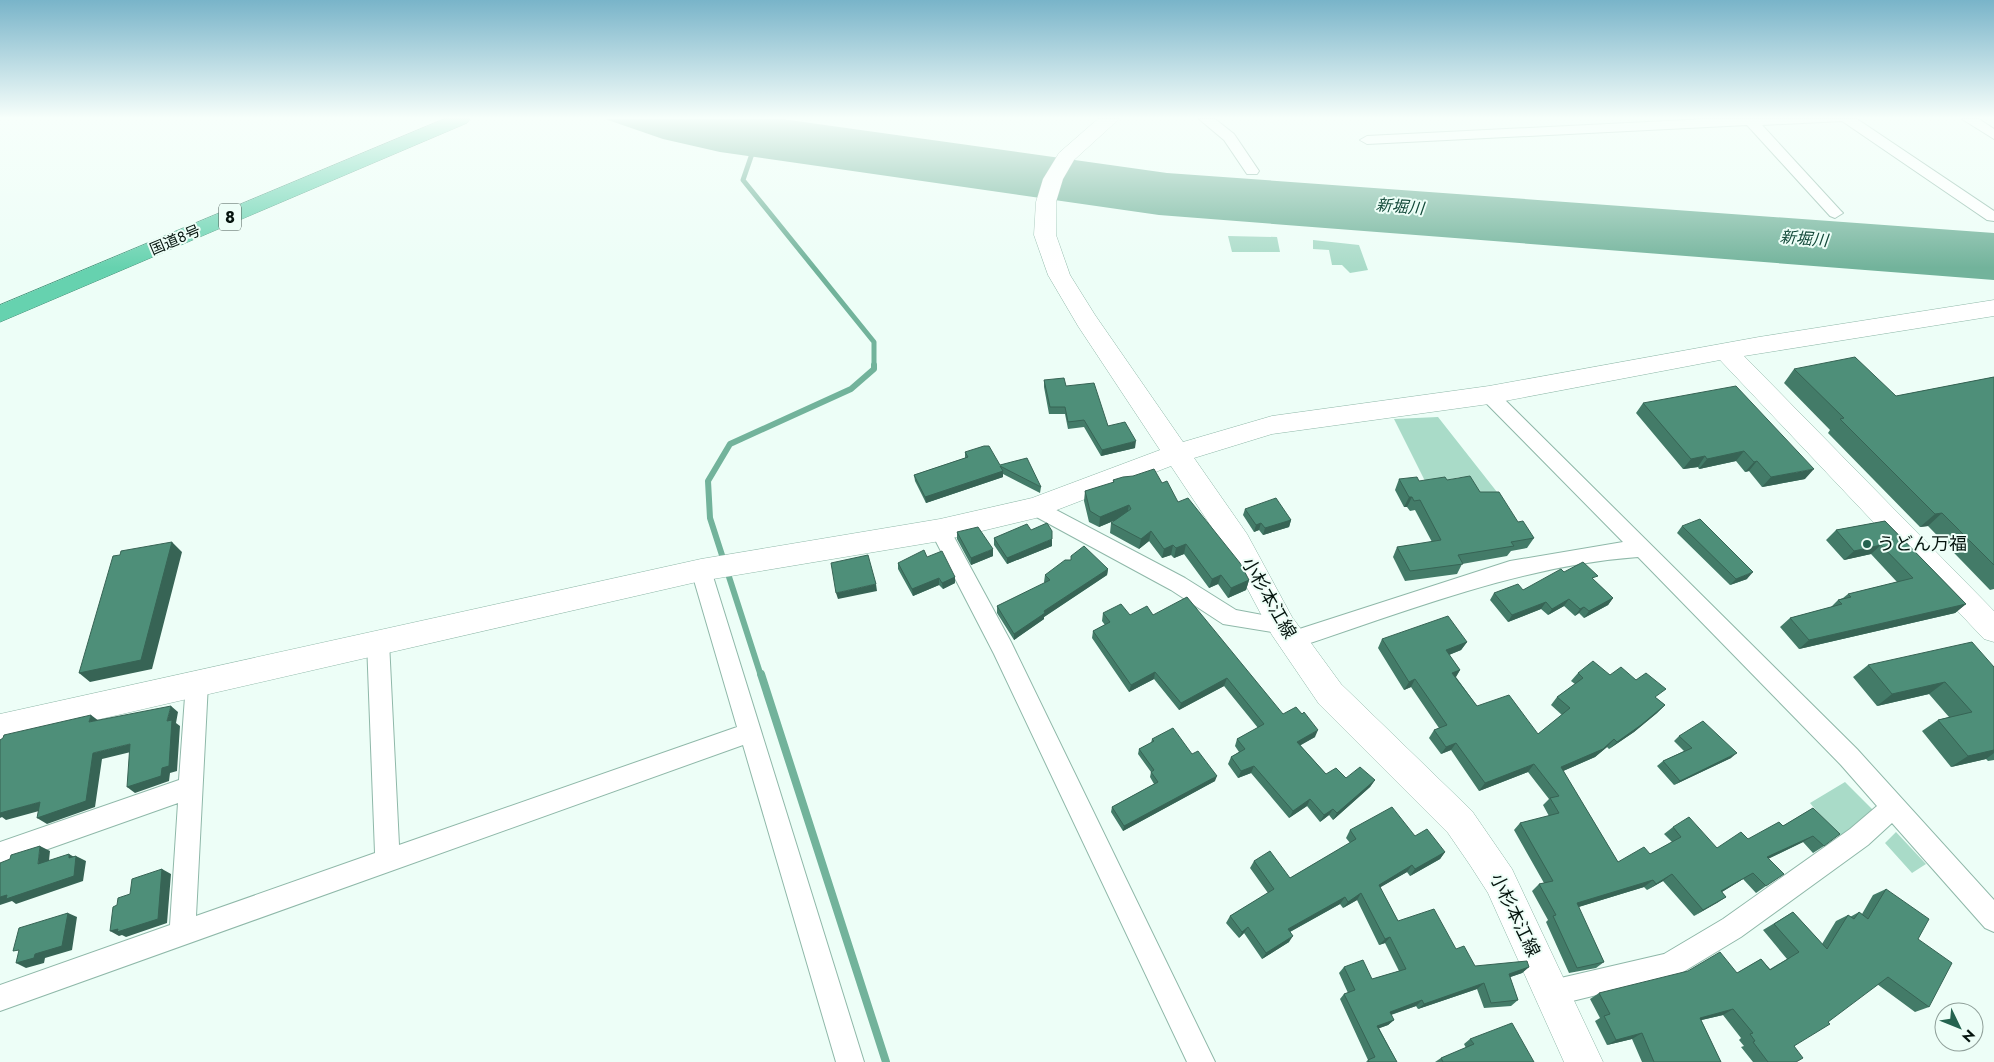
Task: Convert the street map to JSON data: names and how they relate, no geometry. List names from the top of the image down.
{
  "streets": {
    "highway": ["8", "国道8号"],
    "street": ["小杉本江線"]
  },
  "water": ["新堀川"],
  "places": ["うどん万福"],
  "north": "bottom right"
}
